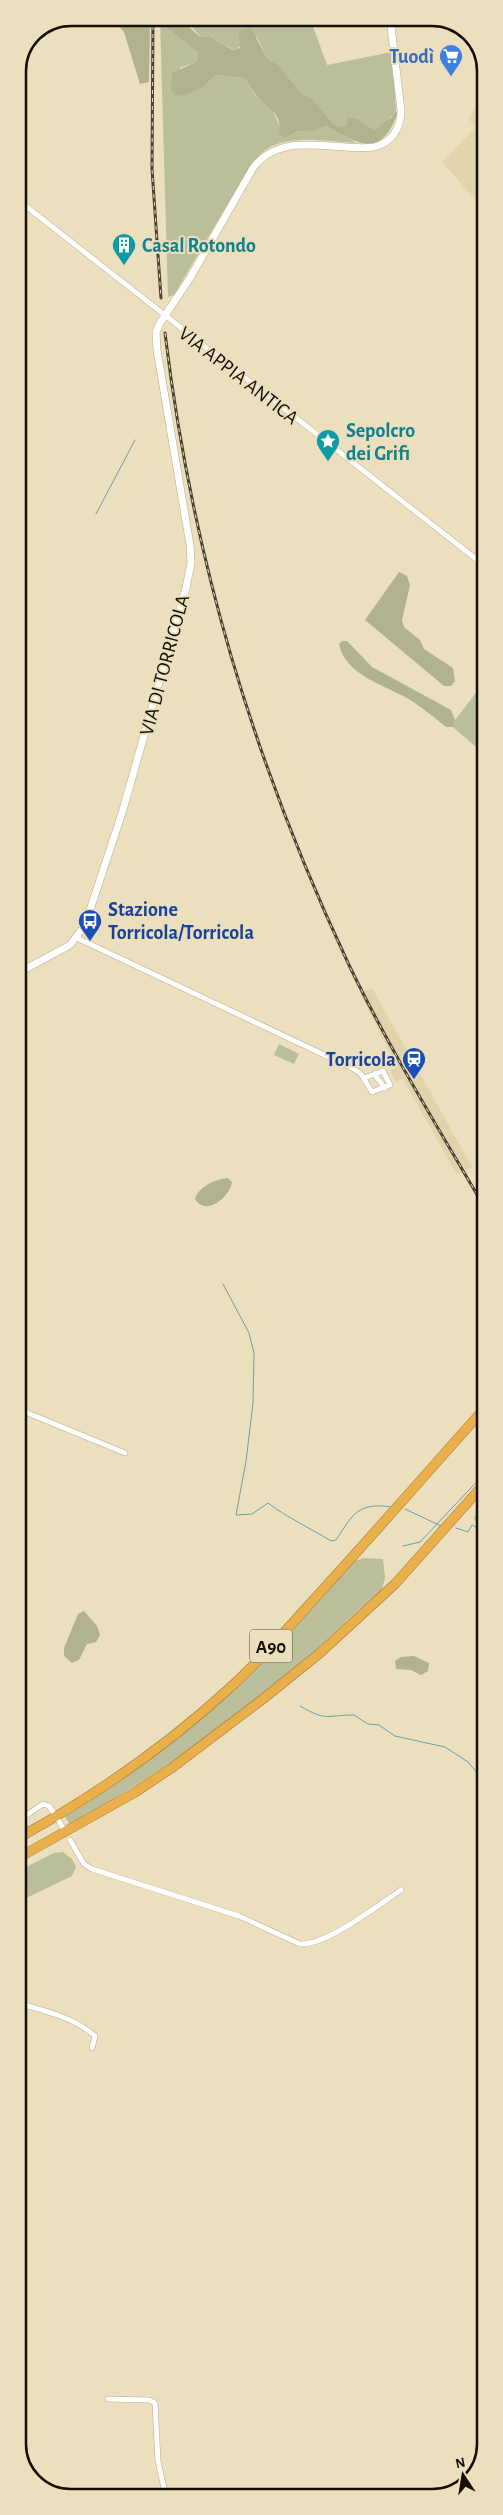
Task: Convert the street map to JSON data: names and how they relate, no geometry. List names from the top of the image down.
{
  "streets": {
    "highway": ["A90"],
    "street": ["VIA APPIA ANTICA", "VIA DI TORRICOLA"]
  },
  "crossings": [
    ["VIA APPIA ANTICA", "VIA DI TORRICOLA"]
  ],
  "places": {
    "supermarket": ["Tuodì"],
    "building": ["Casal Rotondo"],
    "place": ["Sepolcro dei Grifi"],
    "bus stop": ["Stazione Torricola/Torricola"],
    "station": ["Torricola"]
  },
  "north": "top"
}
